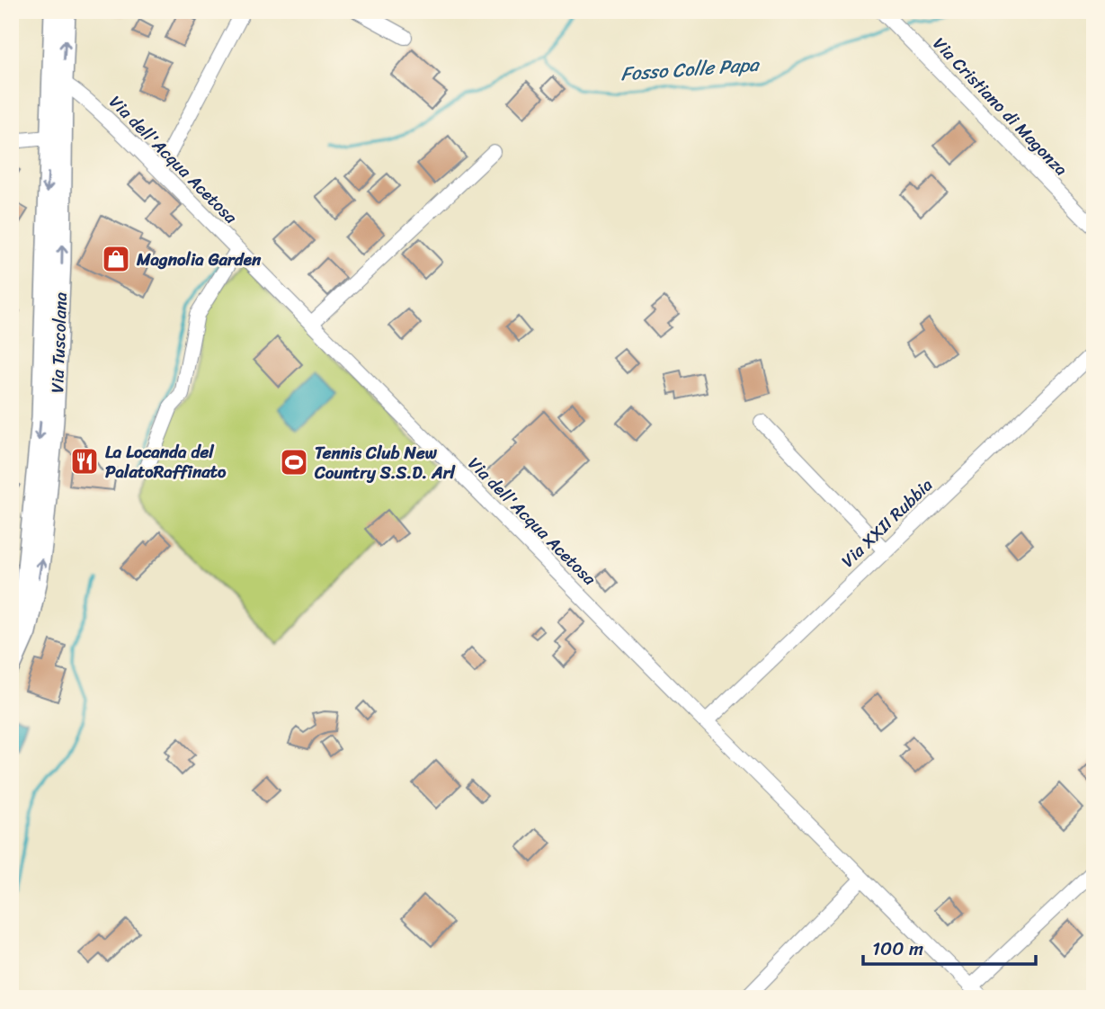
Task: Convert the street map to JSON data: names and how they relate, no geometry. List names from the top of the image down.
{
  "streets": {
    "main road": ["Via Tuscolana"],
    "street": ["Via Cristiano di Magonza", "Via dell'Acqua Acetosa", "Via XXII Rubbia"]
  },
  "crossings": [
    ["Via dell'Acqua Acetosa", "Via Tuscolana"],
    ["Via dell'Acqua Acetosa", "Via XXII Rubbia"]
  ],
  "water": ["Fosso Colle Papa"],
  "places": {
    "shop": ["Magnolia Garden"],
    "restaurant": ["La Locanda del PalatoRaffinato"],
    "sports": ["Tennis Club New Country S.S.D. Arl"]
  },
  "scale_bar": "100 m"
}
